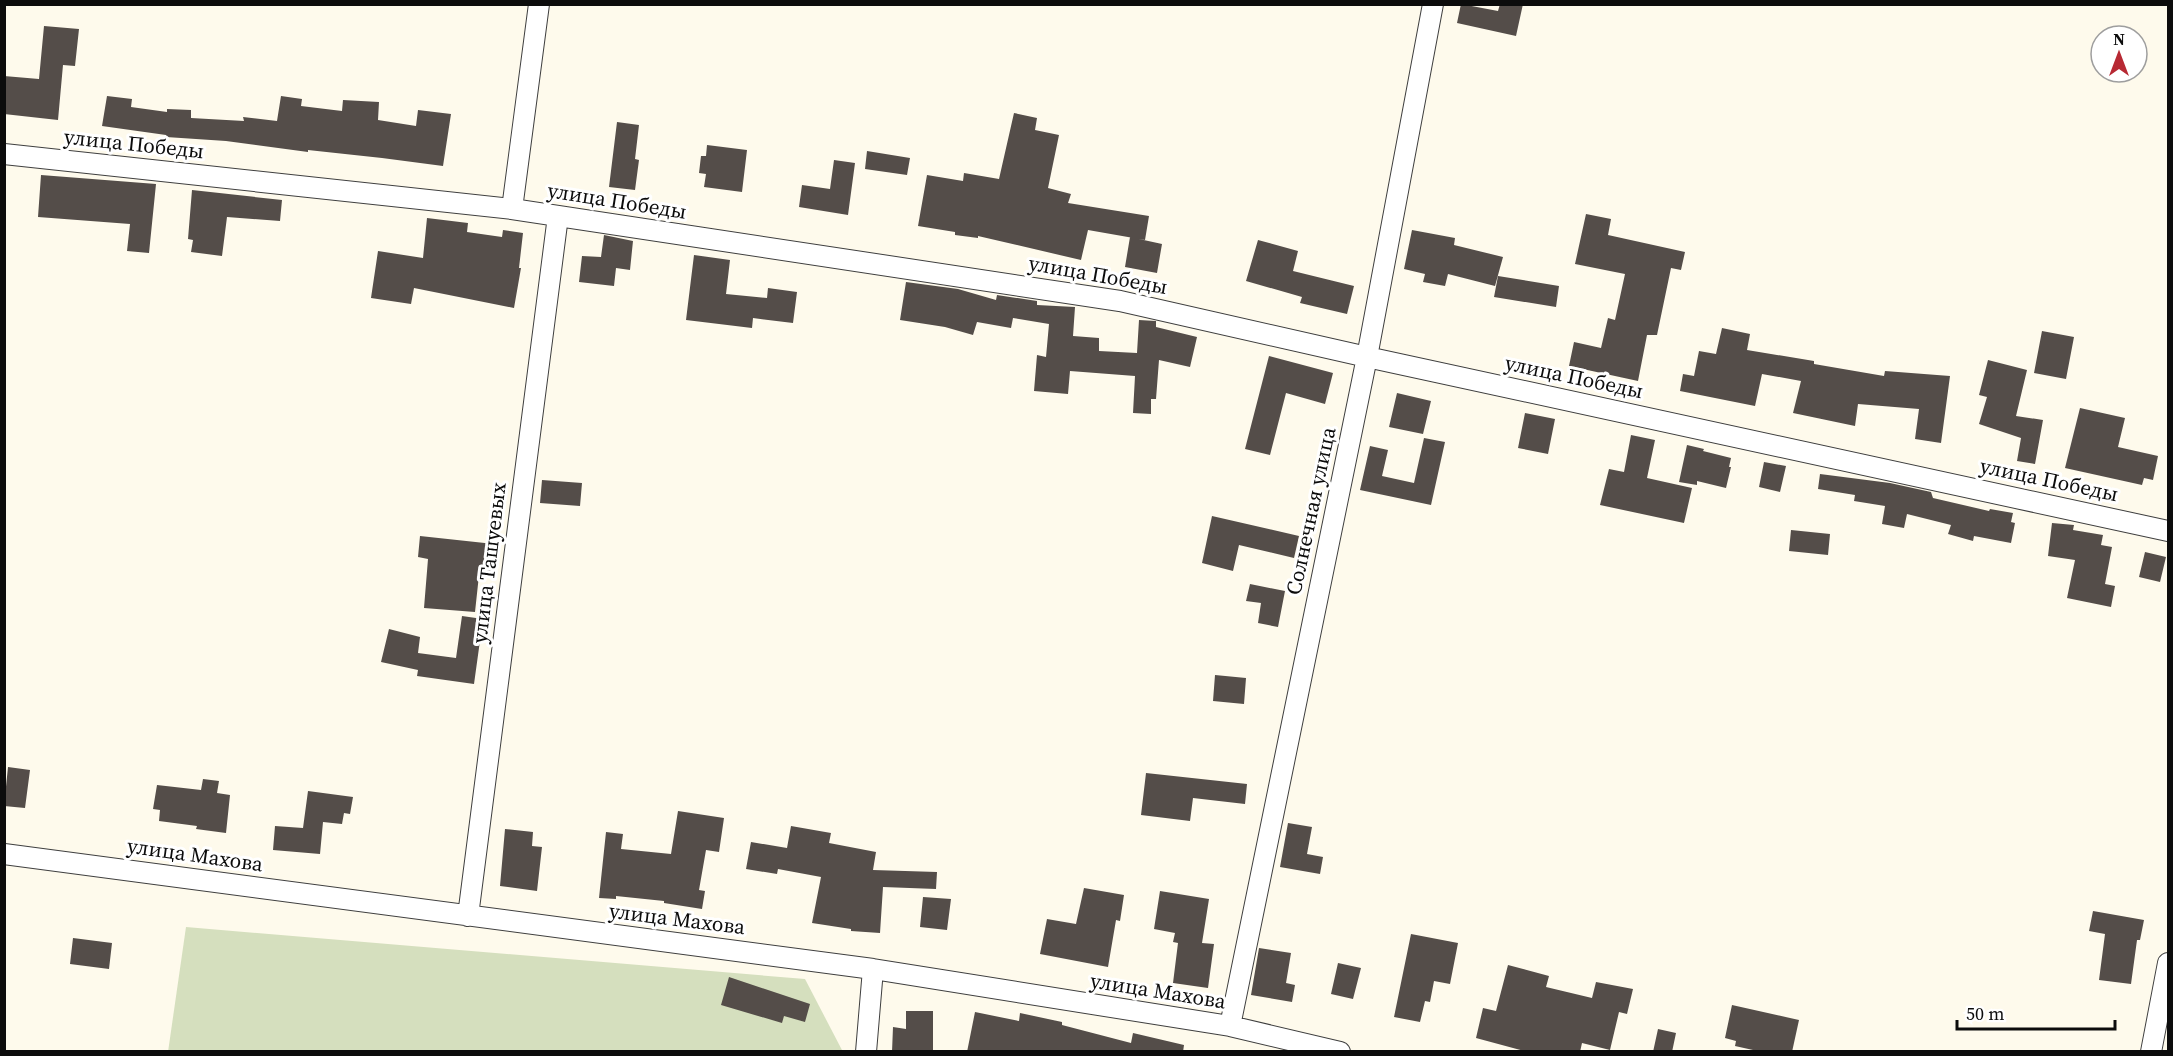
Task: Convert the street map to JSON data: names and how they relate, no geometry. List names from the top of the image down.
{
  "streets": {
    "street": [
      "улица Победы",
      "Солнечная улица",
      "улица Ташуевых",
      "улица Махова"
    ]
  },
  "crossings": [
    ["улица Победы", "Солнечная улица"],
    ["улица Победы", "улица Ташуевых"],
    ["Солнечная улица", "улица Махова"],
    ["улица Ташуевых", "улица Махова"]
  ],
  "scale_bar": "50 m",
  "north": "top"
}
